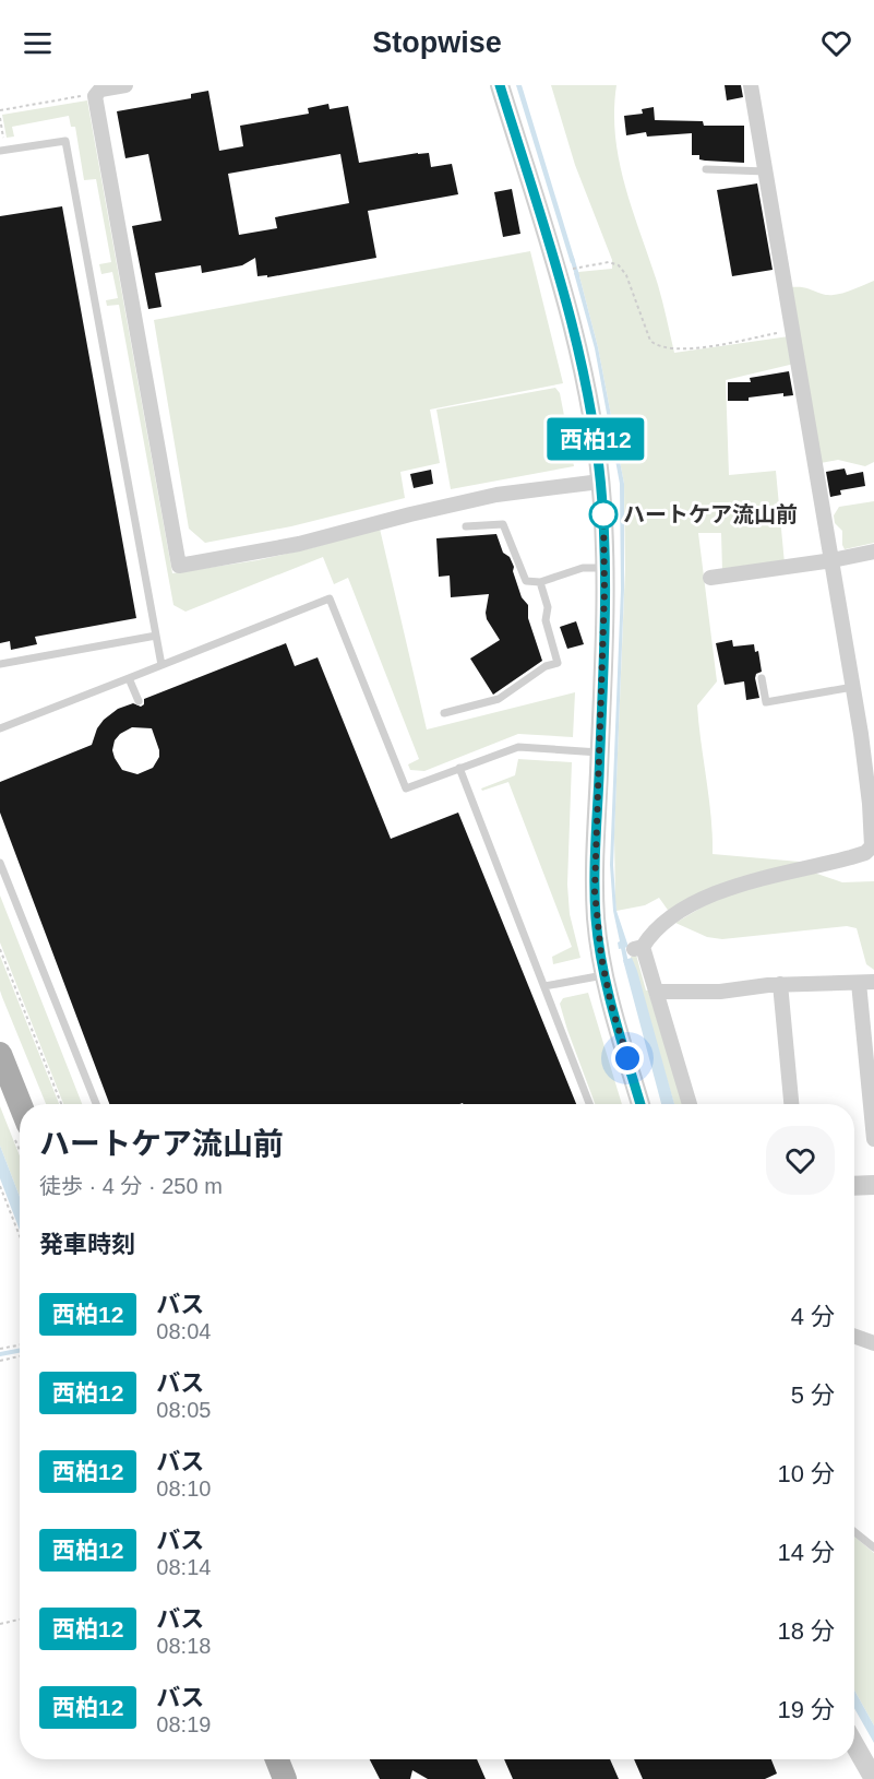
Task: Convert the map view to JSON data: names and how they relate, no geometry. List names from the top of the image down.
{
  "places": ["ハートケア流山前"],
  "lines": ["bus line 西柏12"],
  "page": {
    "header": "Stopwise",
    "on_map": "西柏12",
    "heading": [
      ["ハートケア流山前", "徒歩 · 4 分 · 250 m"],
      "発車時刻"
    ],
    "list": [
      {
        "mark": "西柏12",
        "name": "バス",
        "note": "08:04",
        "value": "4 分"
      },
      {
        "mark": "西柏12",
        "name": "バス",
        "note": "08:05",
        "value": "5 分"
      },
      {
        "mark": "西柏12",
        "name": "バス",
        "note": "08:10",
        "value": "10 分"
      },
      {
        "mark": "西柏12",
        "name": "バス",
        "note": "08:14",
        "value": "14 分"
      },
      {
        "mark": "西柏12",
        "name": "バス",
        "note": "08:18",
        "value": "18 分"
      },
      {
        "mark": "西柏12",
        "name": "バス",
        "note": "08:19",
        "value": "19 分"
      }
    ]
  }
}
